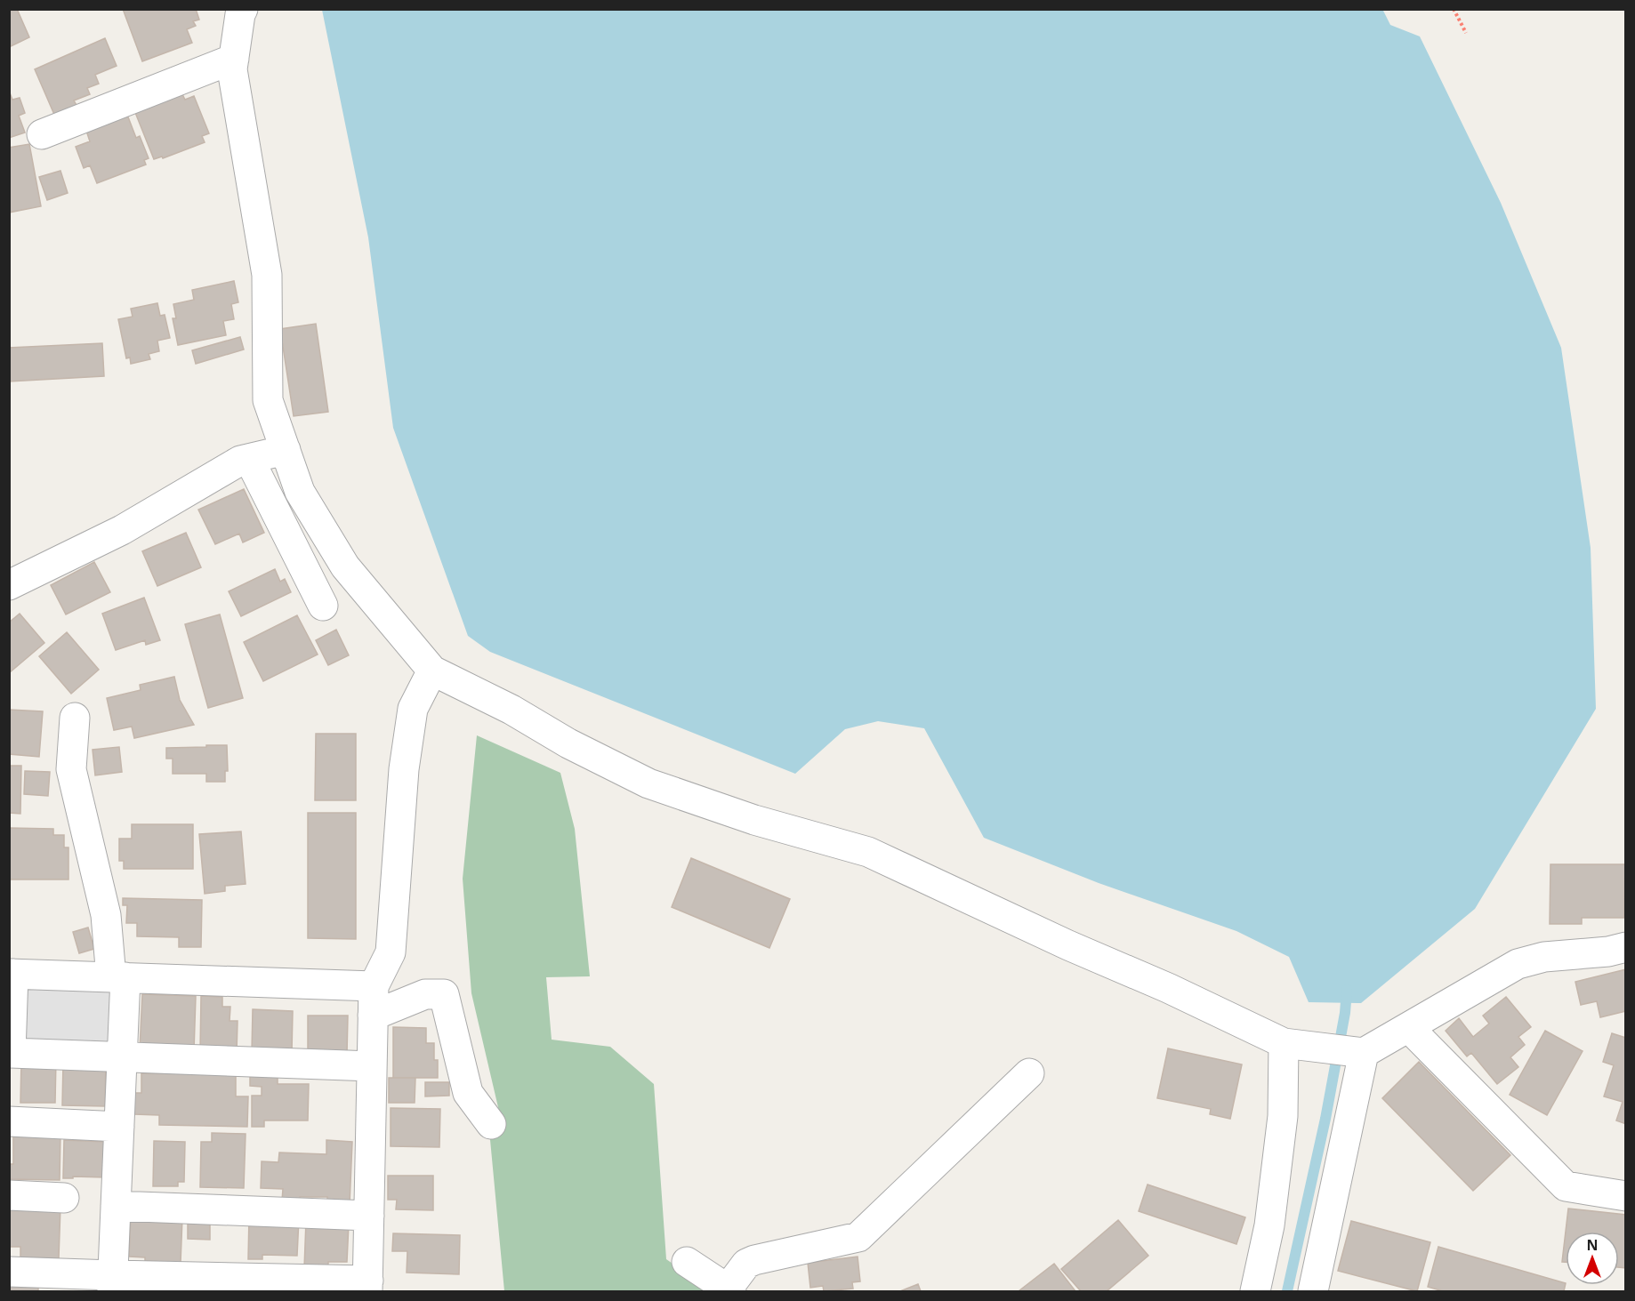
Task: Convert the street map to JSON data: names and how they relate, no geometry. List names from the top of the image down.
{
  "north": "top"
}
